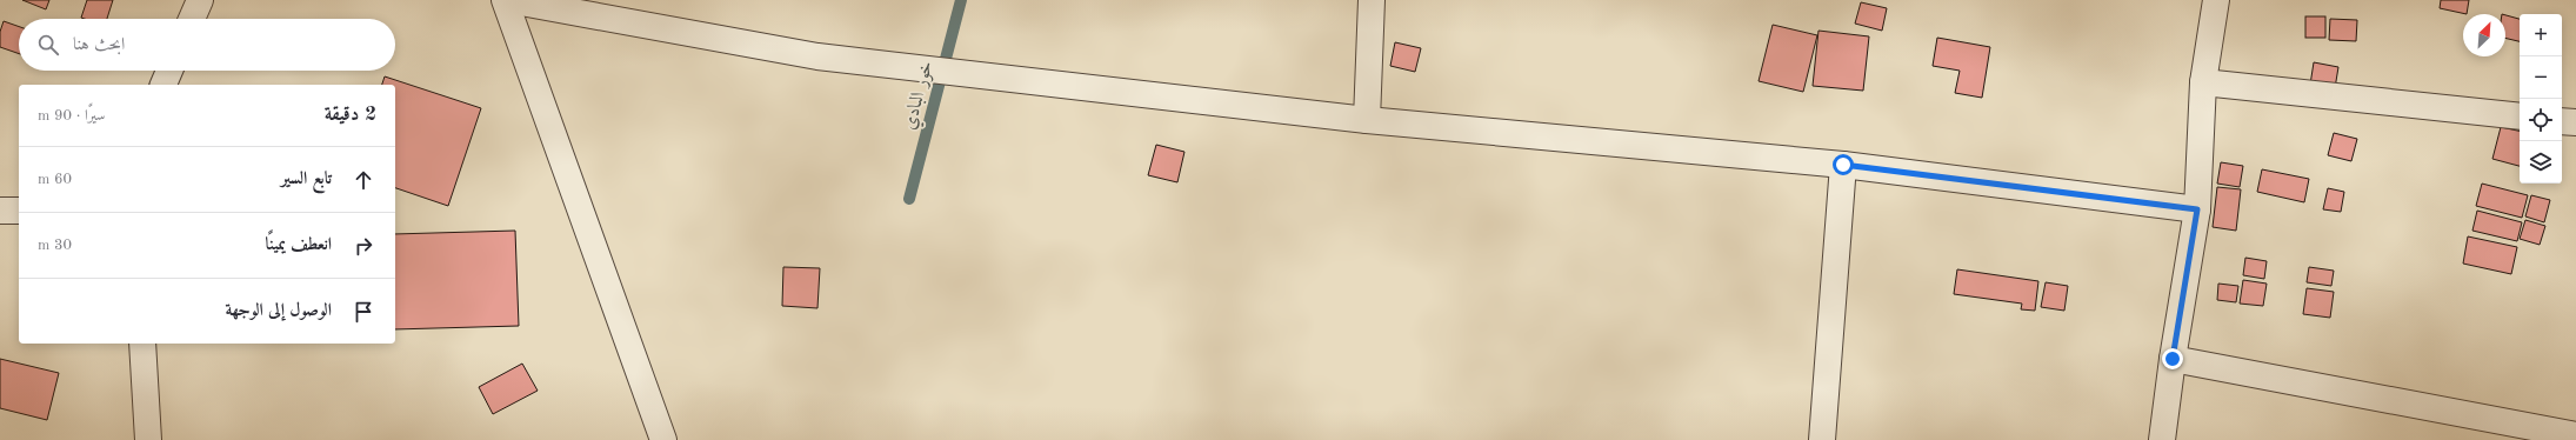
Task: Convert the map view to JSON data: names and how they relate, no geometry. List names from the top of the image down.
{
  "water": ["خور البادي"],
  "north": "top right",
  "page": {
    "map_buttons": ["+", "−"],
    "search": "ابحث هنا",
    "heading": ["2 دقيقة", "سيرًا · 90 m"],
    "list": [
      ["تابع السير", "60 m"],
      ["انعطف يمينًا", "30 m"],
      "الوصول إلى الوجهة"
    ]
  }
}
